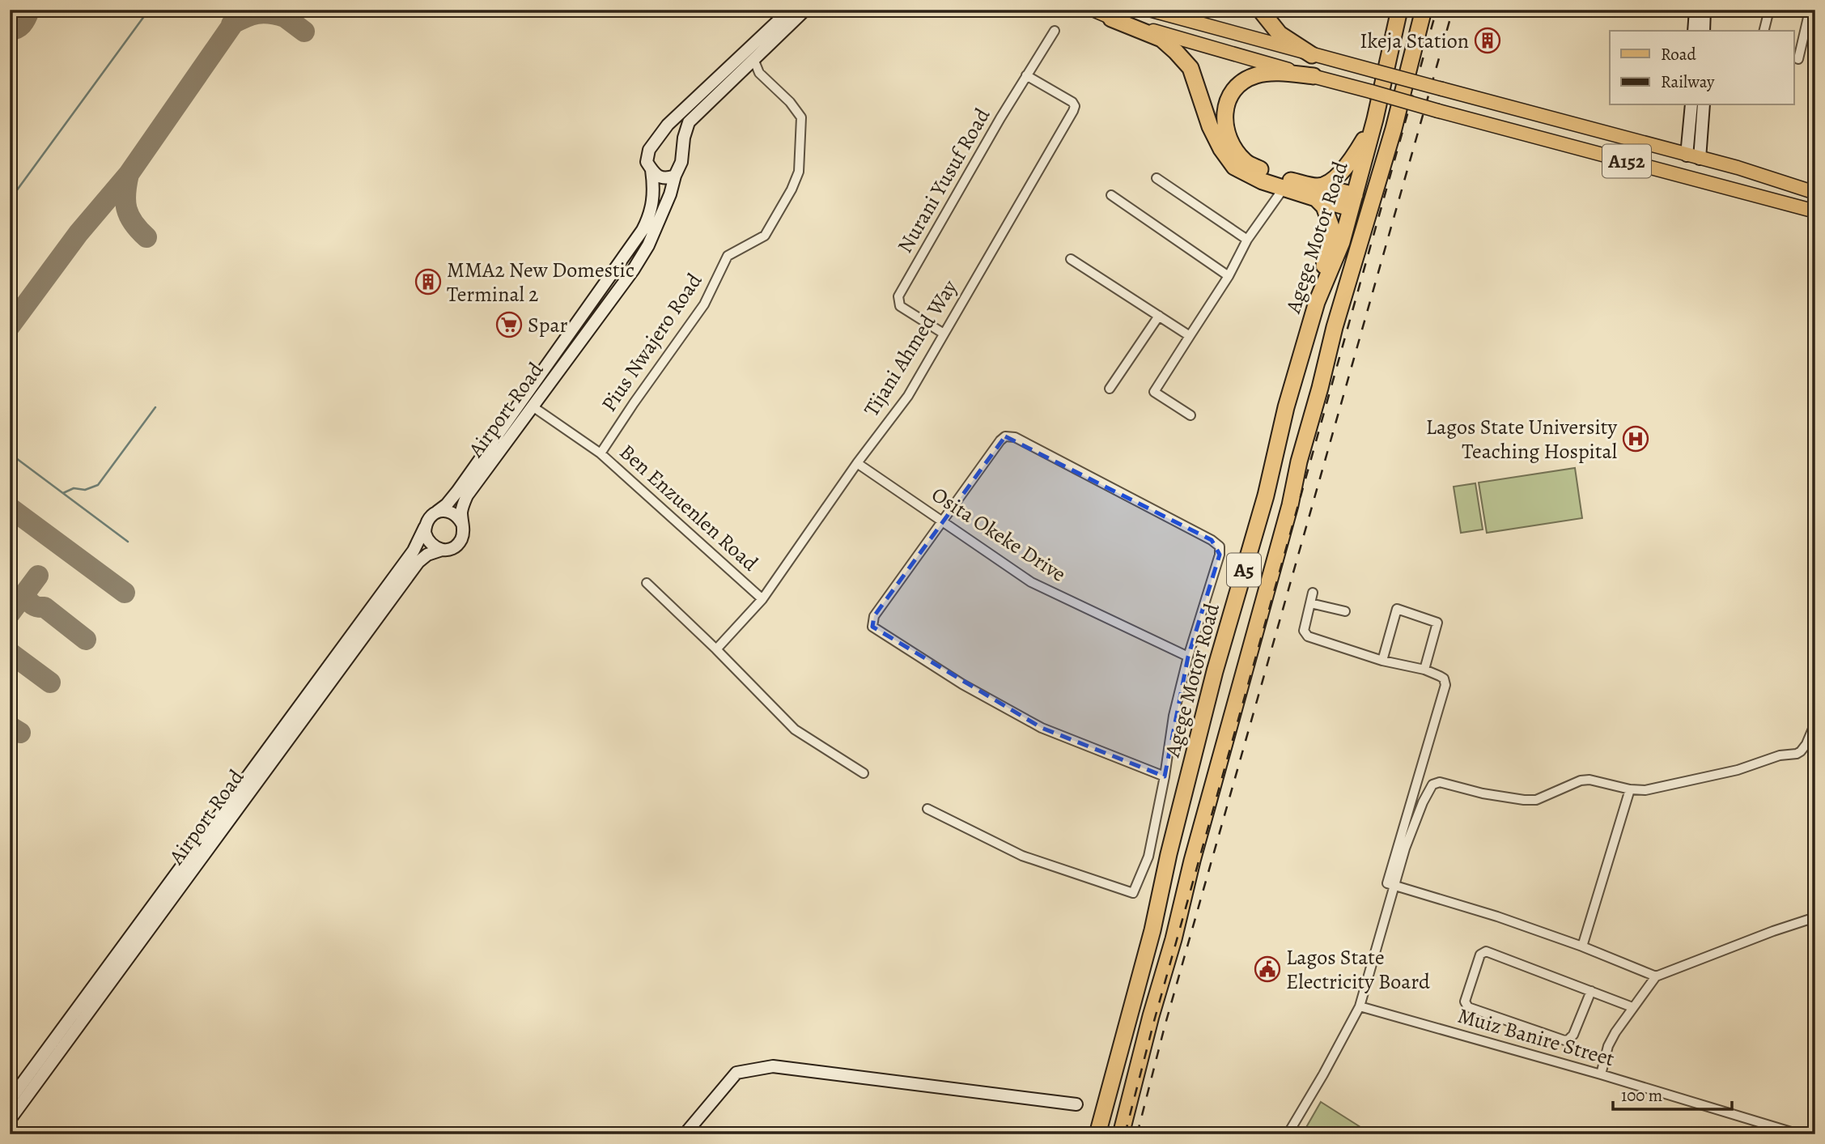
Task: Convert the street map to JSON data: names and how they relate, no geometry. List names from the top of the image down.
{
  "streets": {
    "highway": ["Agege Motor Road", "A5"],
    "main road": ["A152", "Airport Road"],
    "street": [
      "Nurani Yusuf Road",
      "Pius Nwajero Road",
      "Tijani Ahmed Way",
      "Ben Enzuenlen Road",
      "Osita Okeke Drive",
      "Muiz Banire Street"
    ]
  },
  "crossings": [
    ["Nurani Yusuf Road", "Tijani Ahmed Way"],
    ["Pius Nwajero Road", "Ben Enzuenlen Road"],
    ["Tijani Ahmed Way", "Ben Enzuenlen Road"],
    ["Tijani Ahmed Way", "Osita Okeke Drive"],
    ["Airport Road", "Ben Enzuenlen Road"]
  ],
  "places": {
    "building": ["Ikeja Station", "MMA2 New Domestic Terminal 2"],
    "supermarket": ["Spar"],
    "hospital": ["Lagos State University Teaching Hospital"],
    "public building": ["Lagos State Electricity Board"]
  },
  "legend": ["Road", "Railway"],
  "scale_bar": "100 m"
}
